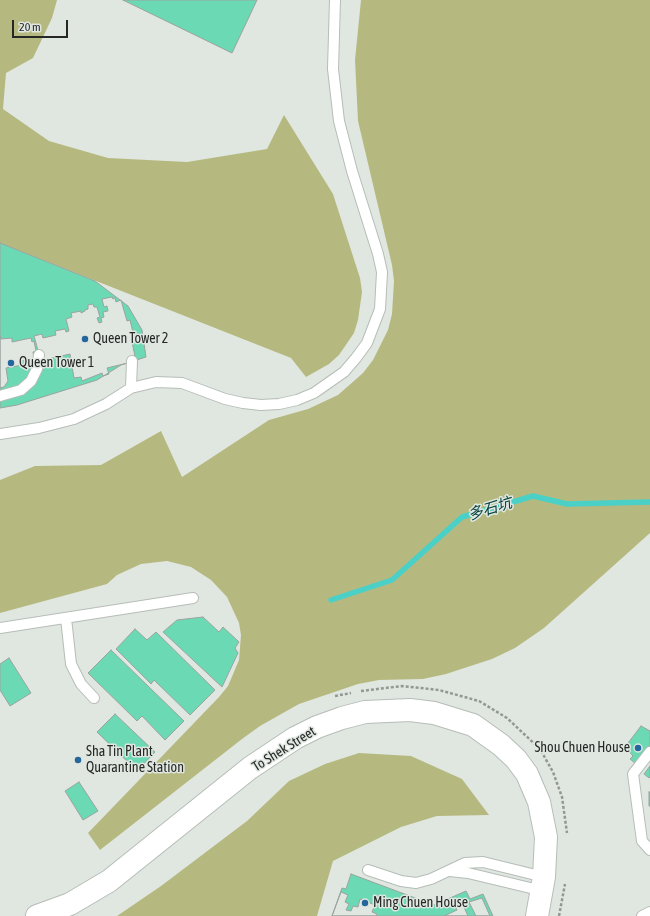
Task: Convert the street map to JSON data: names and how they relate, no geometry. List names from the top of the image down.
{
  "streets": {
    "street": ["To Shek Street"]
  },
  "water": ["多石坑"],
  "places": [
    "Queen Tower 2",
    "Queen Tower 1",
    "Shou Chuen House",
    "Sha Tin Plant Quarantine Station",
    "Ming Chuen House"
  ],
  "scale_bar": "20 m"
}
